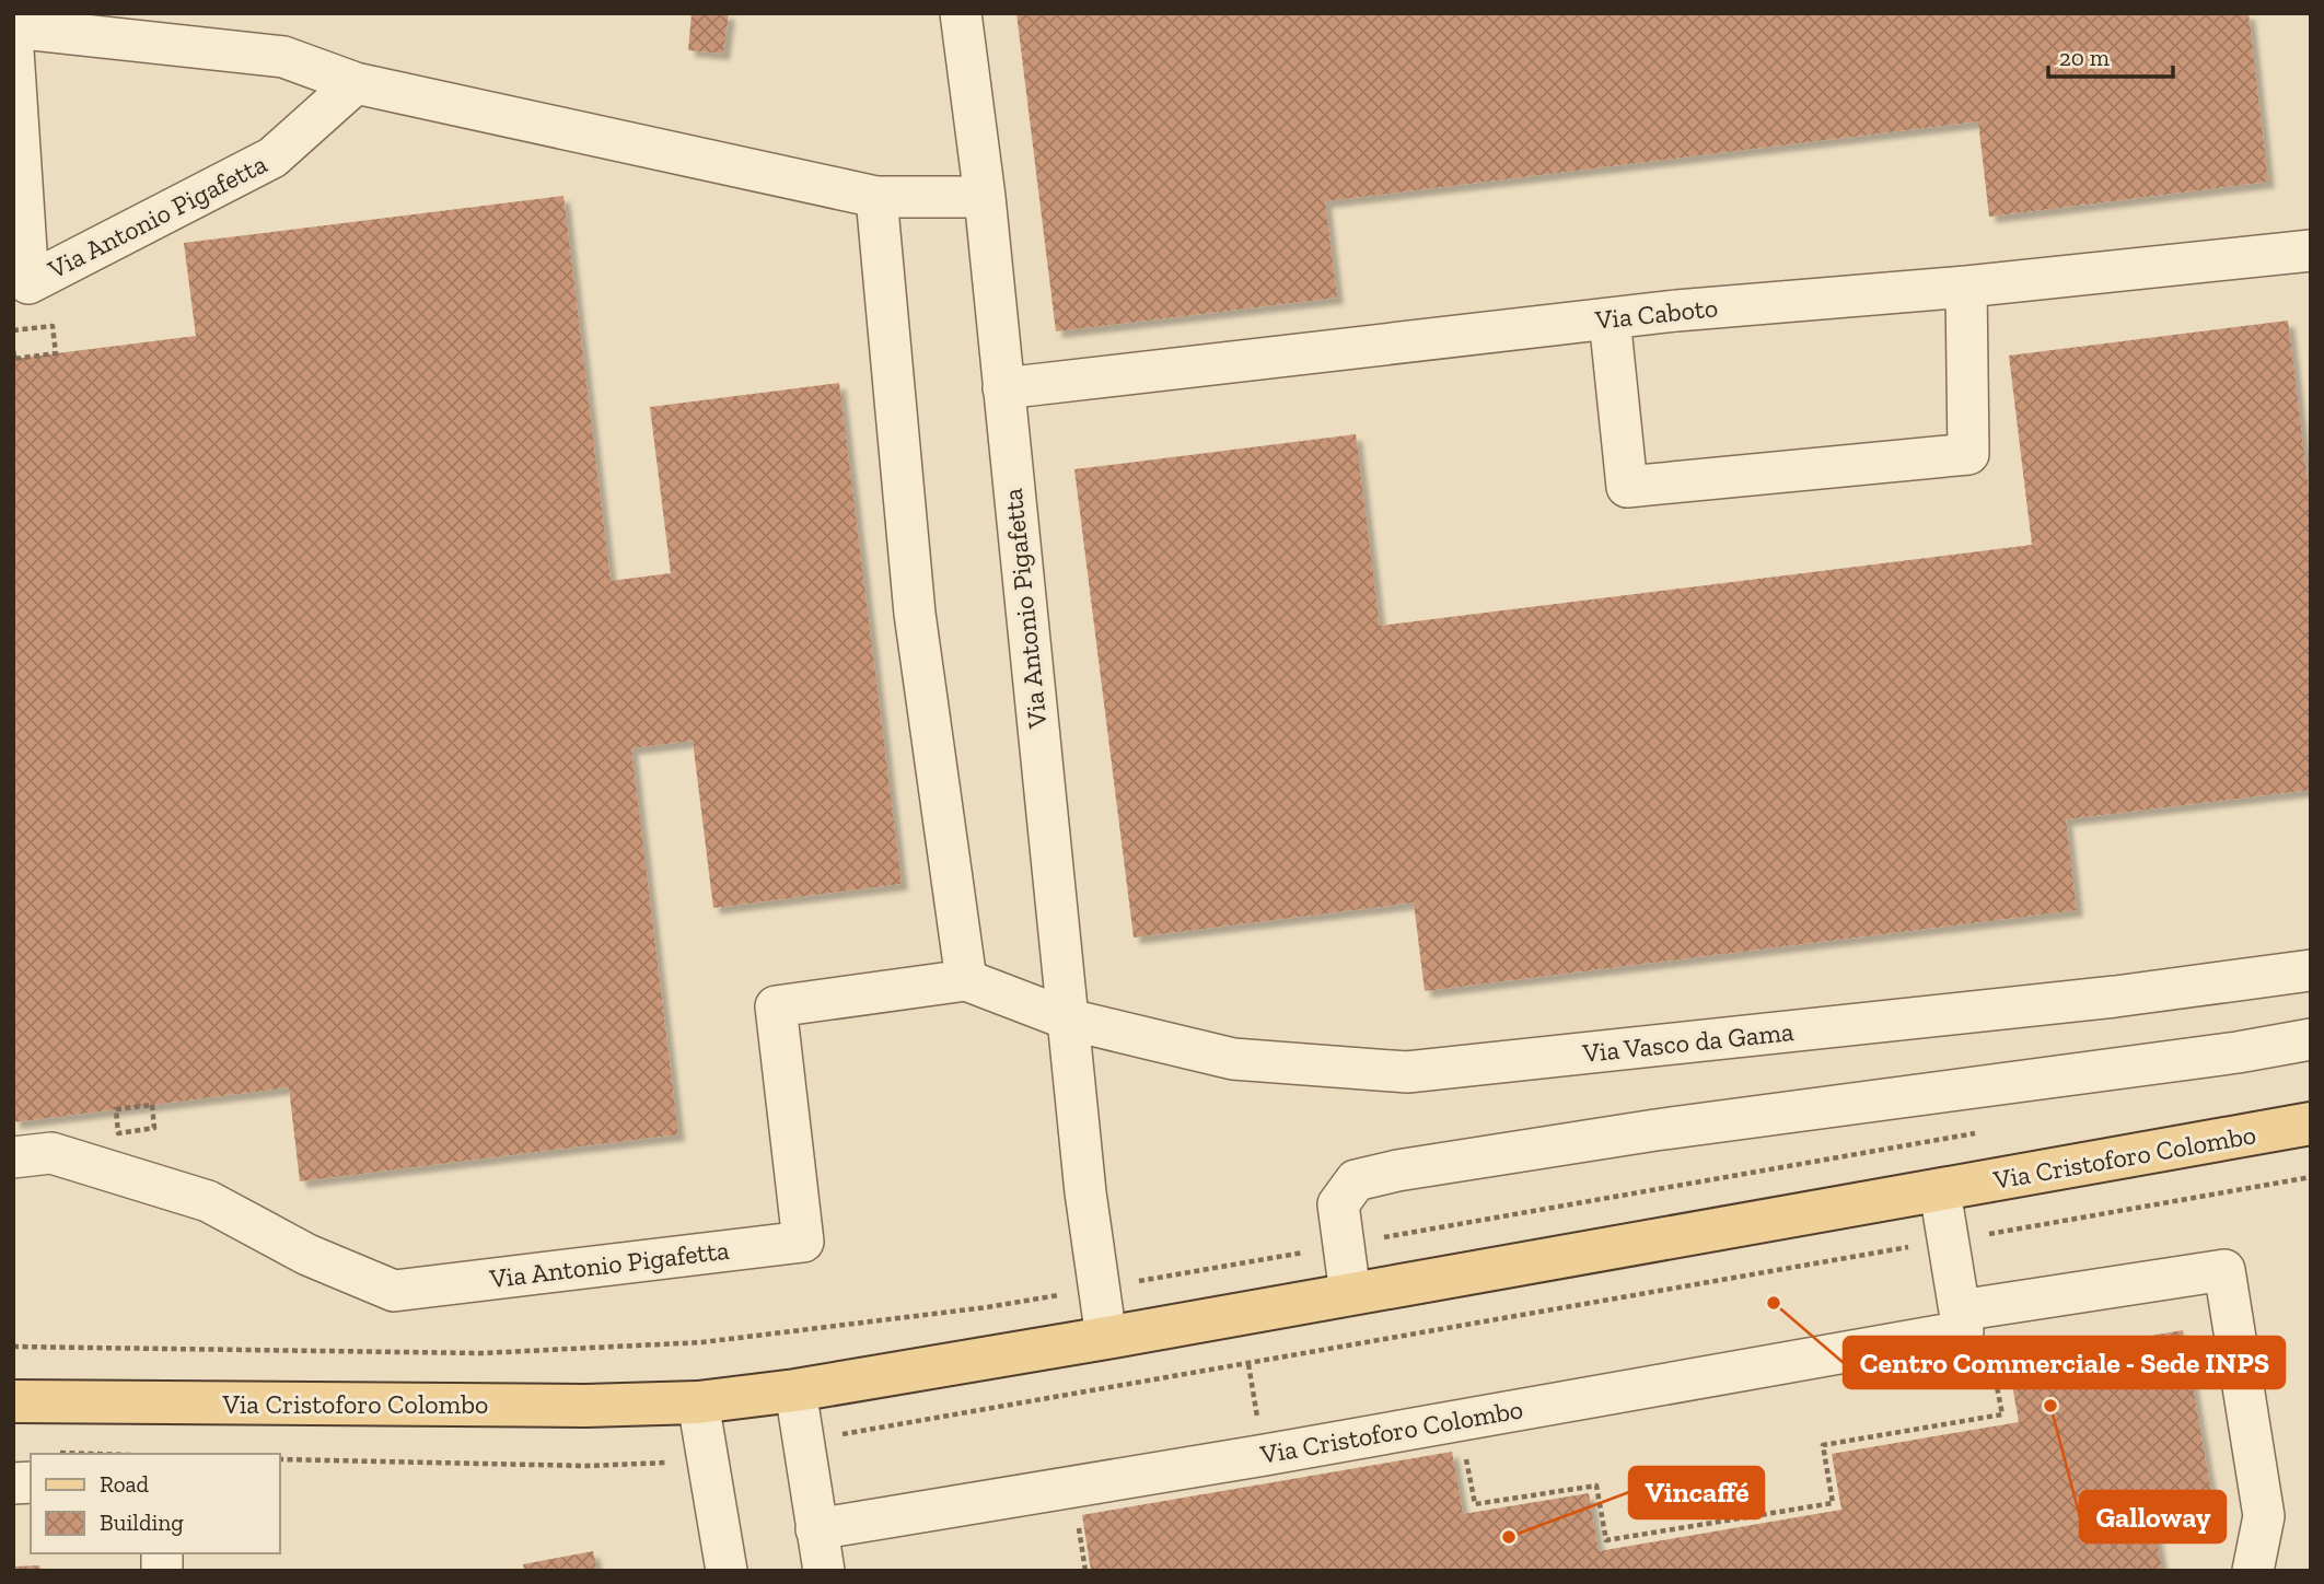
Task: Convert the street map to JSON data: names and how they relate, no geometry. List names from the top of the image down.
{
  "streets": {
    "main road": ["Via Cristoforo Colombo"],
    "street": ["Via Antonio Pigafetta", "Via Caboto", "Via Vasco da Gama"]
  },
  "crossings": [
    ["Via Antonio Pigafetta", "Via Caboto"],
    ["Via Antonio Pigafetta", "Via Vasco da Gama"],
    ["Via Antonio Pigafetta", "Via Cristoforo Colombo"]
  ],
  "places": ["Centro Commerciale - Sede INPS", "Galloway", "Vincaffé"],
  "legend": ["Road", "Building"],
  "scale_bar": "20 m"
}
